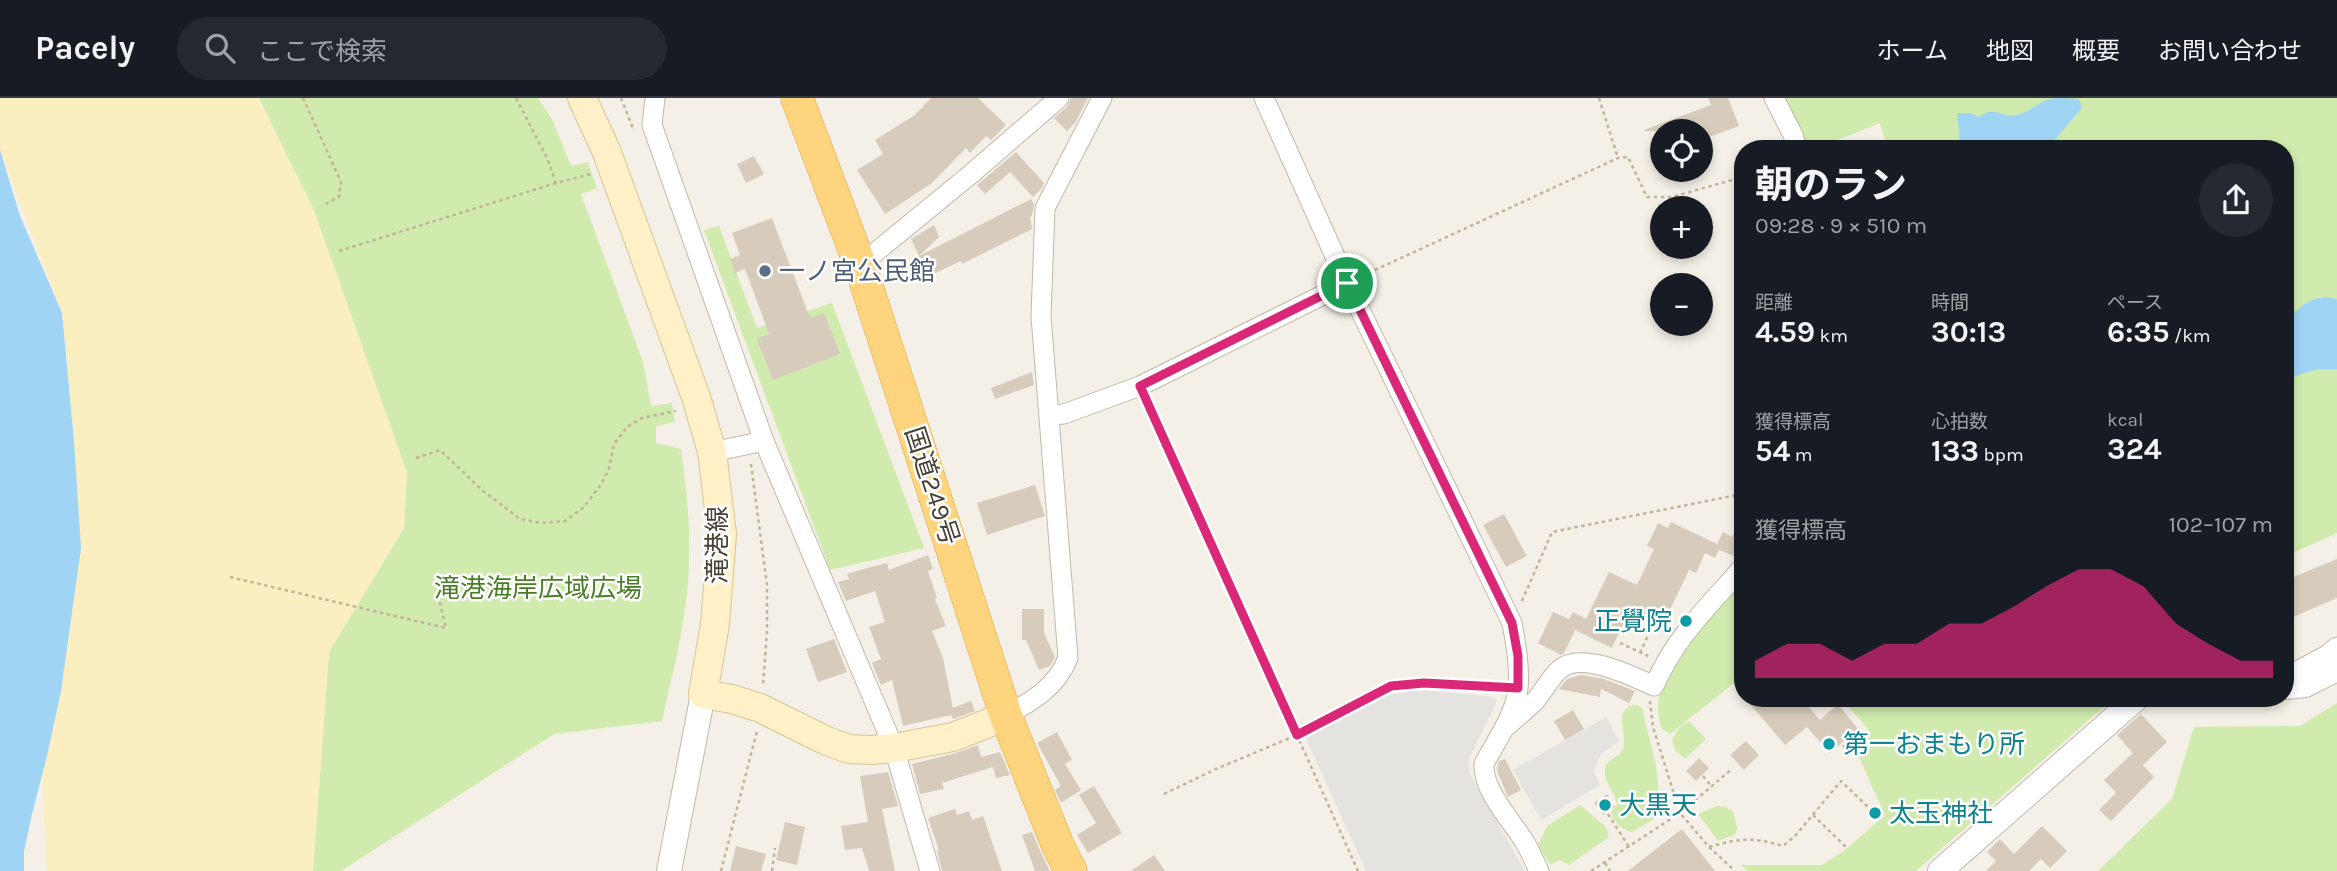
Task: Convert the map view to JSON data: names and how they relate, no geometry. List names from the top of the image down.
{
  "streets": {
    "highway": ["国道249号"],
    "main road": ["滝港線"]
  },
  "parks": ["滝港海岸広域広場"],
  "places": [
    "一ノ宮公民館",
    "正覺院",
    "第一おまもり所",
    "大黒天",
    "太玉神社"
  ],
  "page": {
    "header": "Pacely",
    "search": "ここで検索",
    "nav": [
      "ホーム",
      "地図",
      "概要",
      "お問い合わせ"
    ],
    "map_buttons": ["+", "−"],
    "heading": ["朝のラン", "09:28 · 9 × 510 m"],
    "stats": [
      ["距離", "4.59 km"],
      ["時間", "30:13"],
      ["ペース", "6:35 /km"],
      ["獲得標高", "54 m"],
      ["心拍数", "133 bpm"],
      ["kcal", "324"]
    ],
    "chart": ["獲得標高", "102–107 m"]
  }
}
